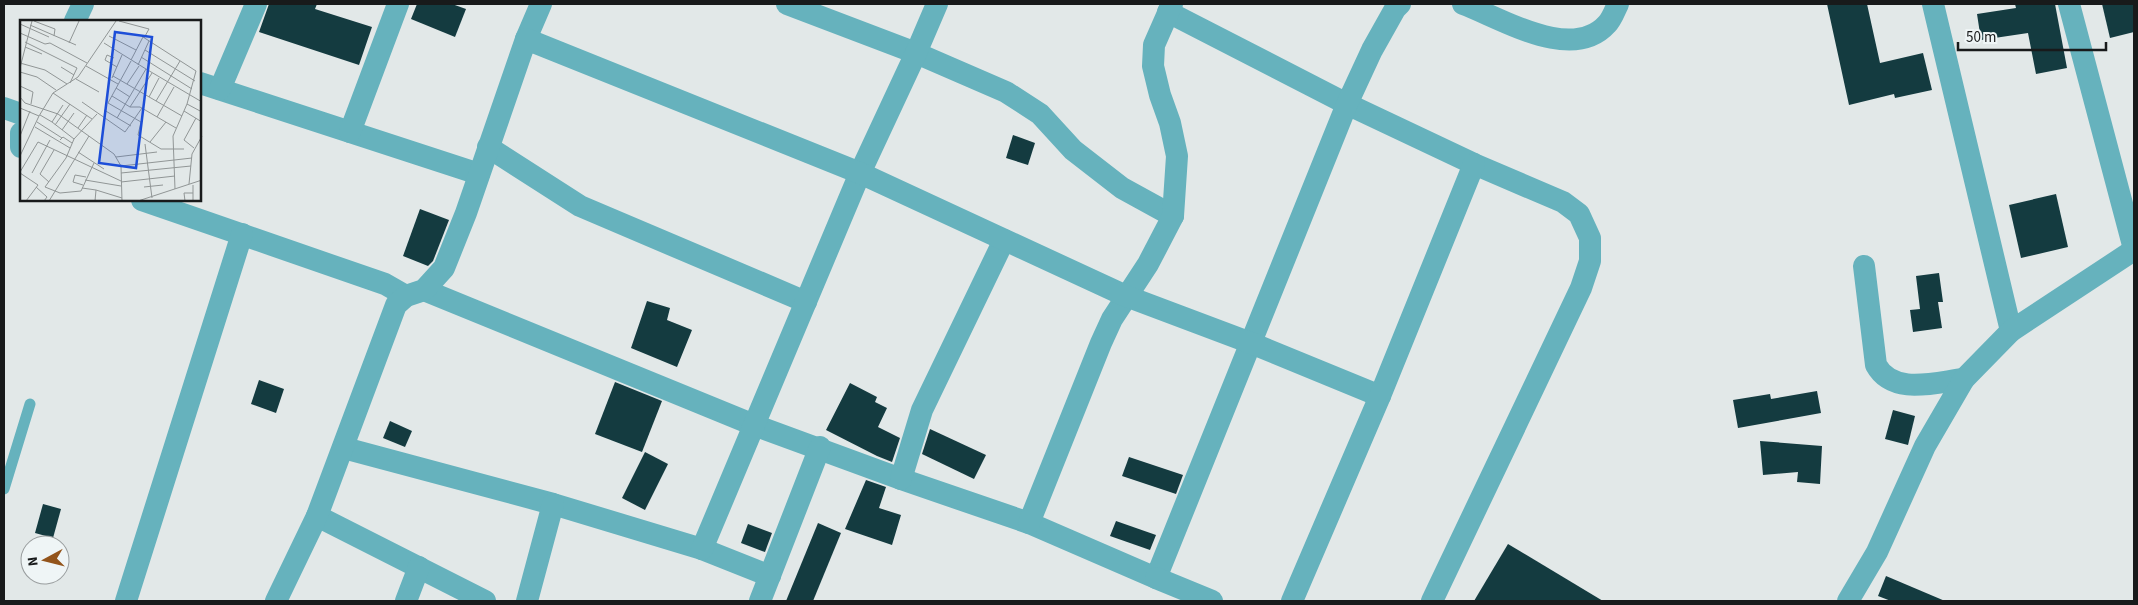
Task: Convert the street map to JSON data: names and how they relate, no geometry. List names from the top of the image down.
{
  "scale_bar": "50 m",
  "north": "left"
}
